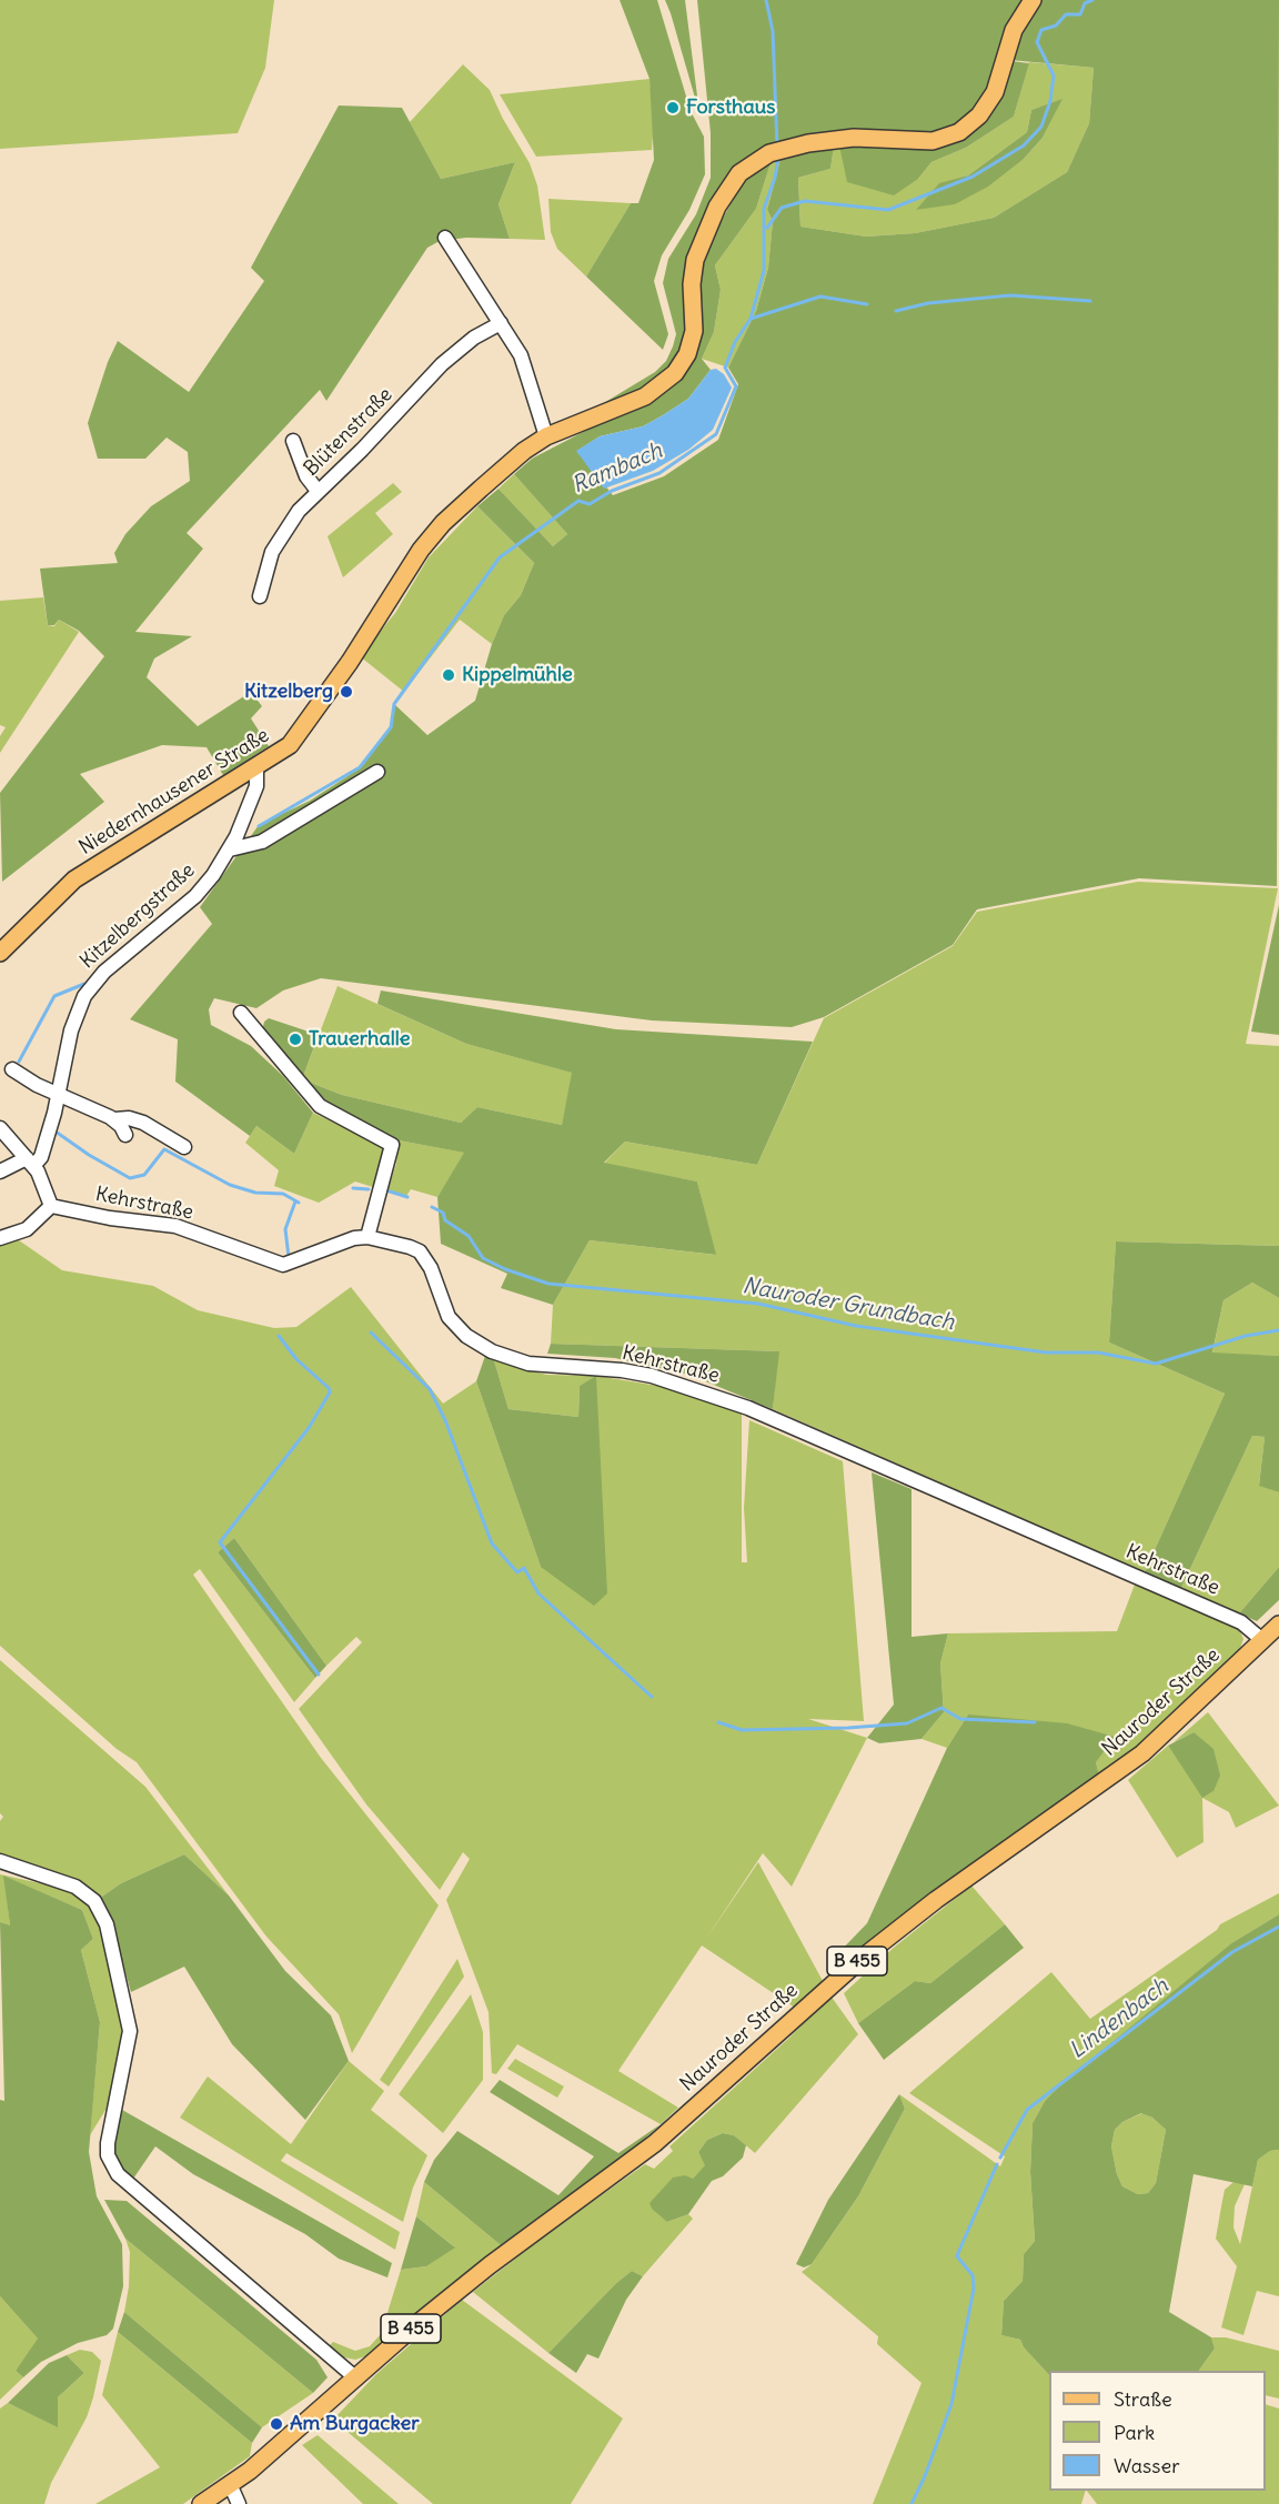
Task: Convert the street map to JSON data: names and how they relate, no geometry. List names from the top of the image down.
{
  "streets": {
    "main road": ["Niedernhausener Straße", "Nauroder Straße", "B 455"],
    "street": ["Blütenstraße", "Kitzelbergstraße", "Kehrstraße"]
  },
  "crossings": [
    ["Niedernhausener Straße", "Kitzelbergstraße"],
    ["Kehrstraße", "Nauroder Straße"],
    ["Nauroder Straße", "B 455"]
  ],
  "water": ["Rambach", "Nauroder Grundbach", "Lindenbach"],
  "places": [
    "Forsthaus",
    "Kippelmühle",
    "Kitzelberg",
    "Trauerhalle",
    "Am Burgacker"
  ],
  "legend": ["Straße", "Park", "Wasser"]
}
